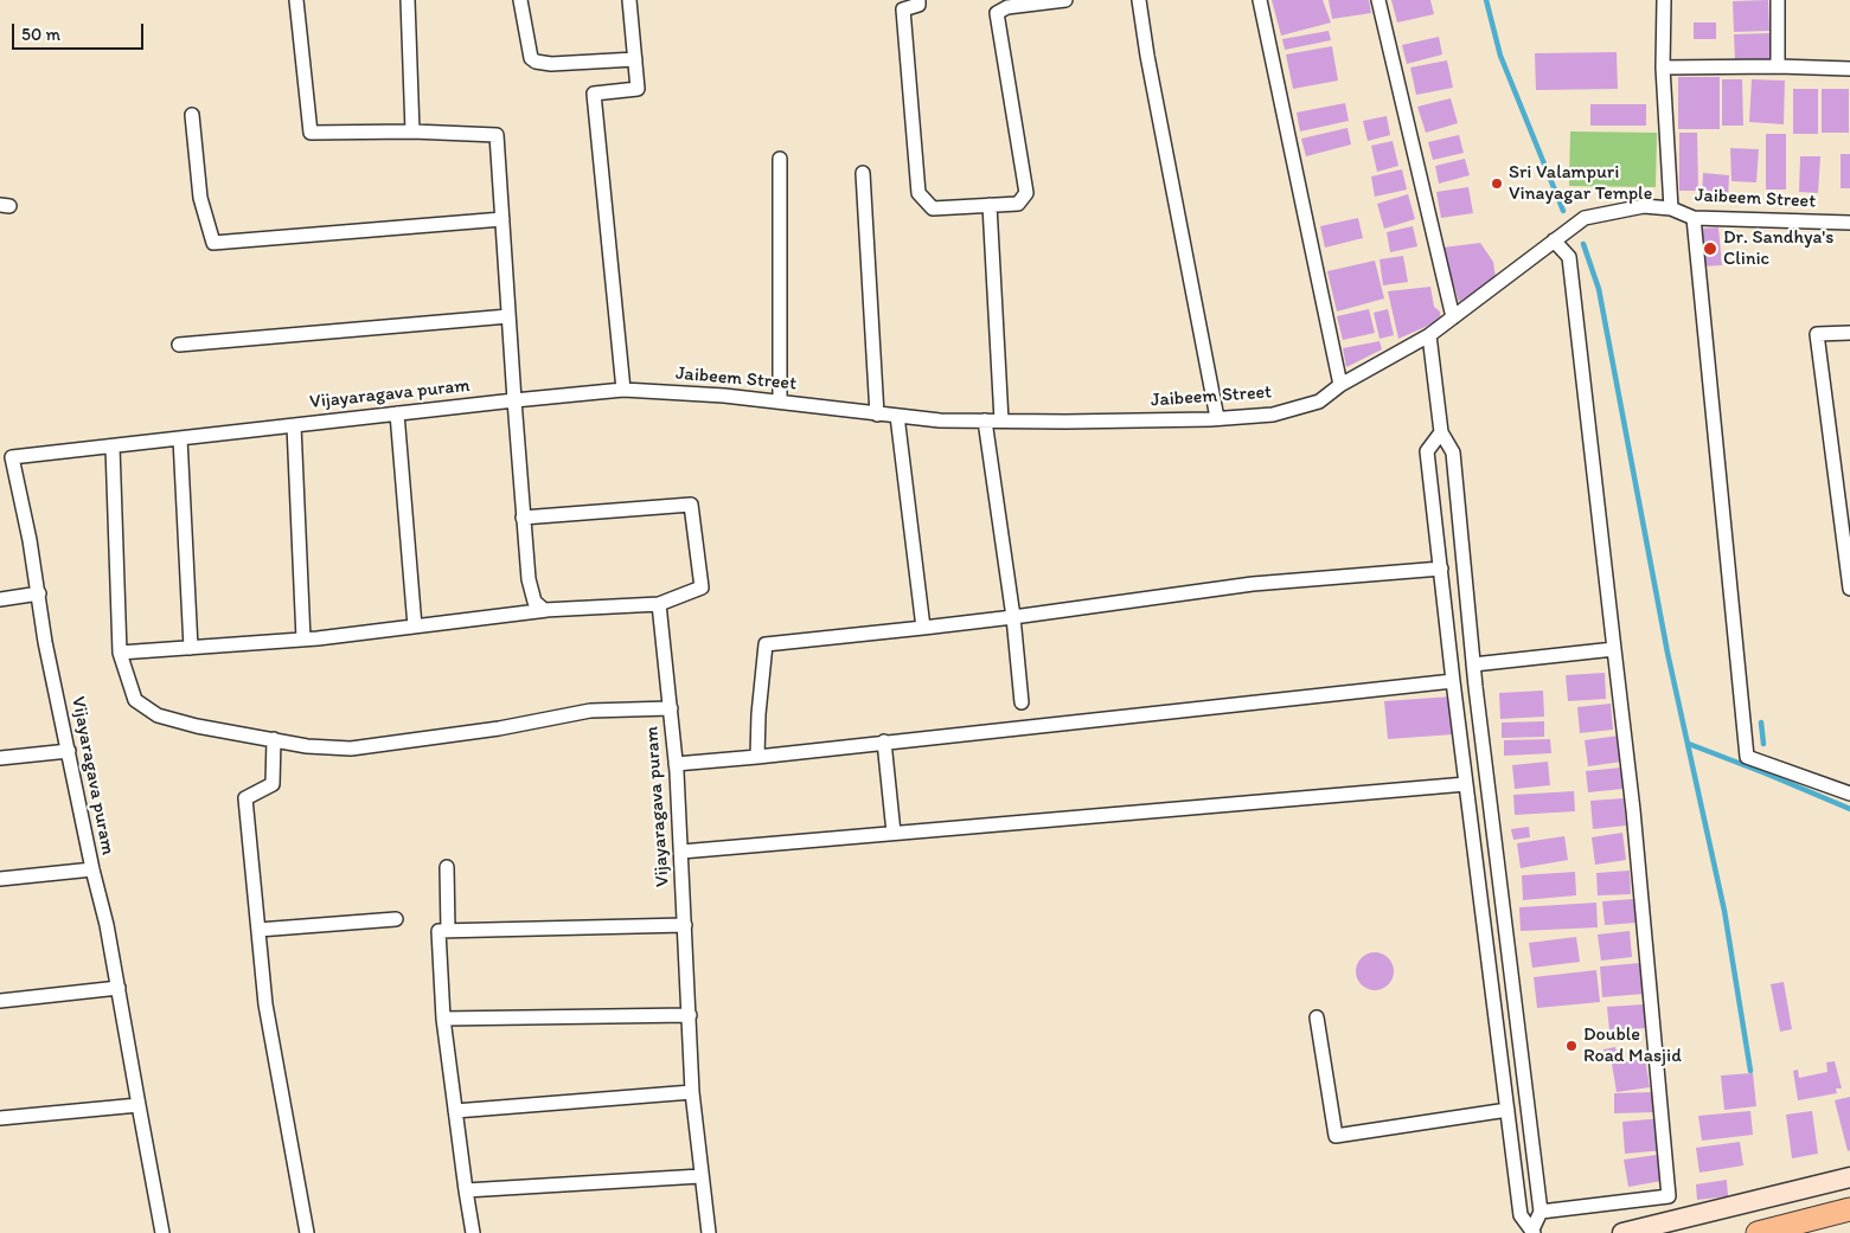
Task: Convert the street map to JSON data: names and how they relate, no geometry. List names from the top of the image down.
{
  "streets": {
    "street": ["Jaibeem Street", "Vijayaragava puram"]
  },
  "crossings": [
    ["Jaibeem Street", "Vijayaragava puram"]
  ],
  "places": ["Sri Valampuri Vinayagar Temple", "Dr. Sandhya's Clinic", "Double Road Masjid"],
  "scale_bar": "50 m"
}
